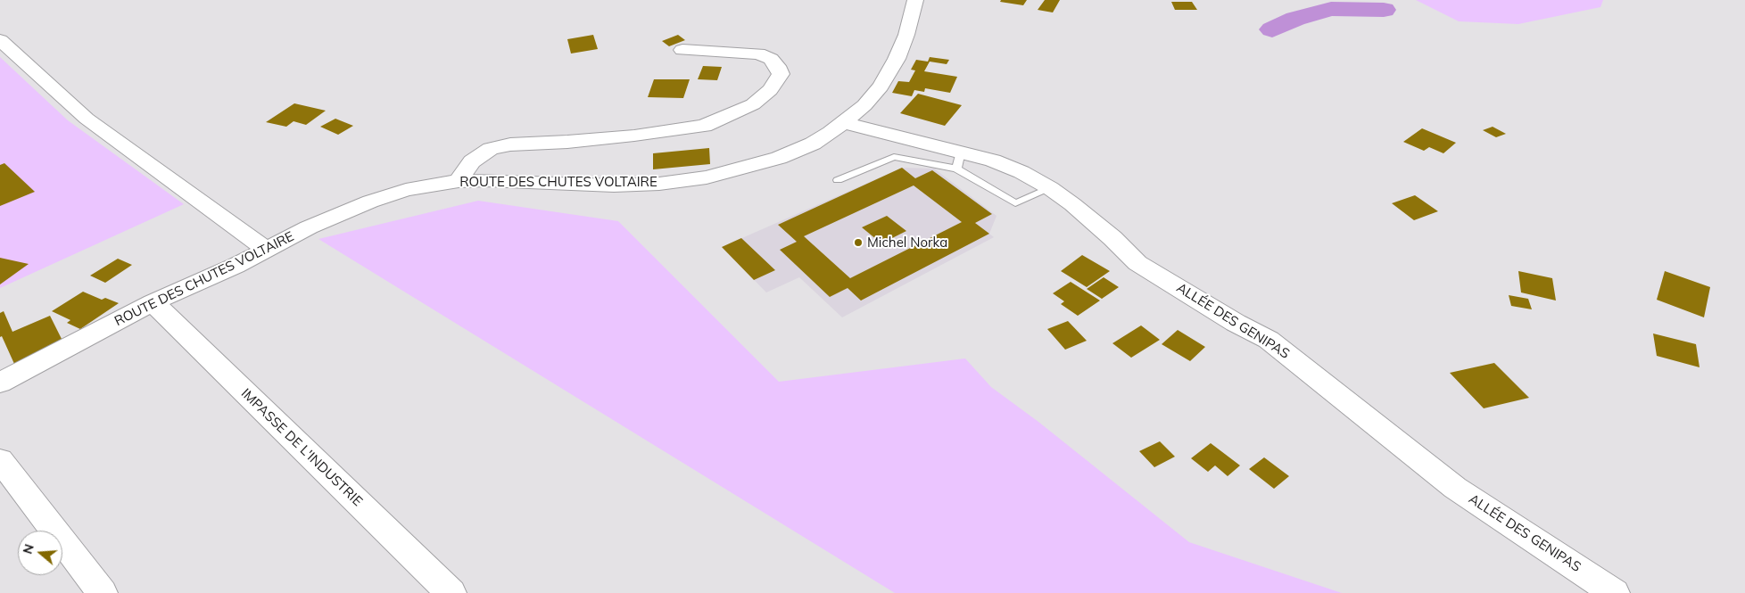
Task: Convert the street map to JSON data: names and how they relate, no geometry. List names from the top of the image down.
{
  "streets": {
    "street": ["ROUTE DES CHUTES VOLTAIRE", "ALLÉE DES GENIPAS", "IMPASSE DE L'INDUSTRIE"]
  },
  "crossings": [
    ["ROUTE DES CHUTES VOLTAIRE", "ALLÉE DES GENIPAS"],
    ["ROUTE DES CHUTES VOLTAIRE", "IMPASSE DE L'INDUSTRIE"]
  ],
  "places": ["Michel Norka"],
  "north": "left"
}
